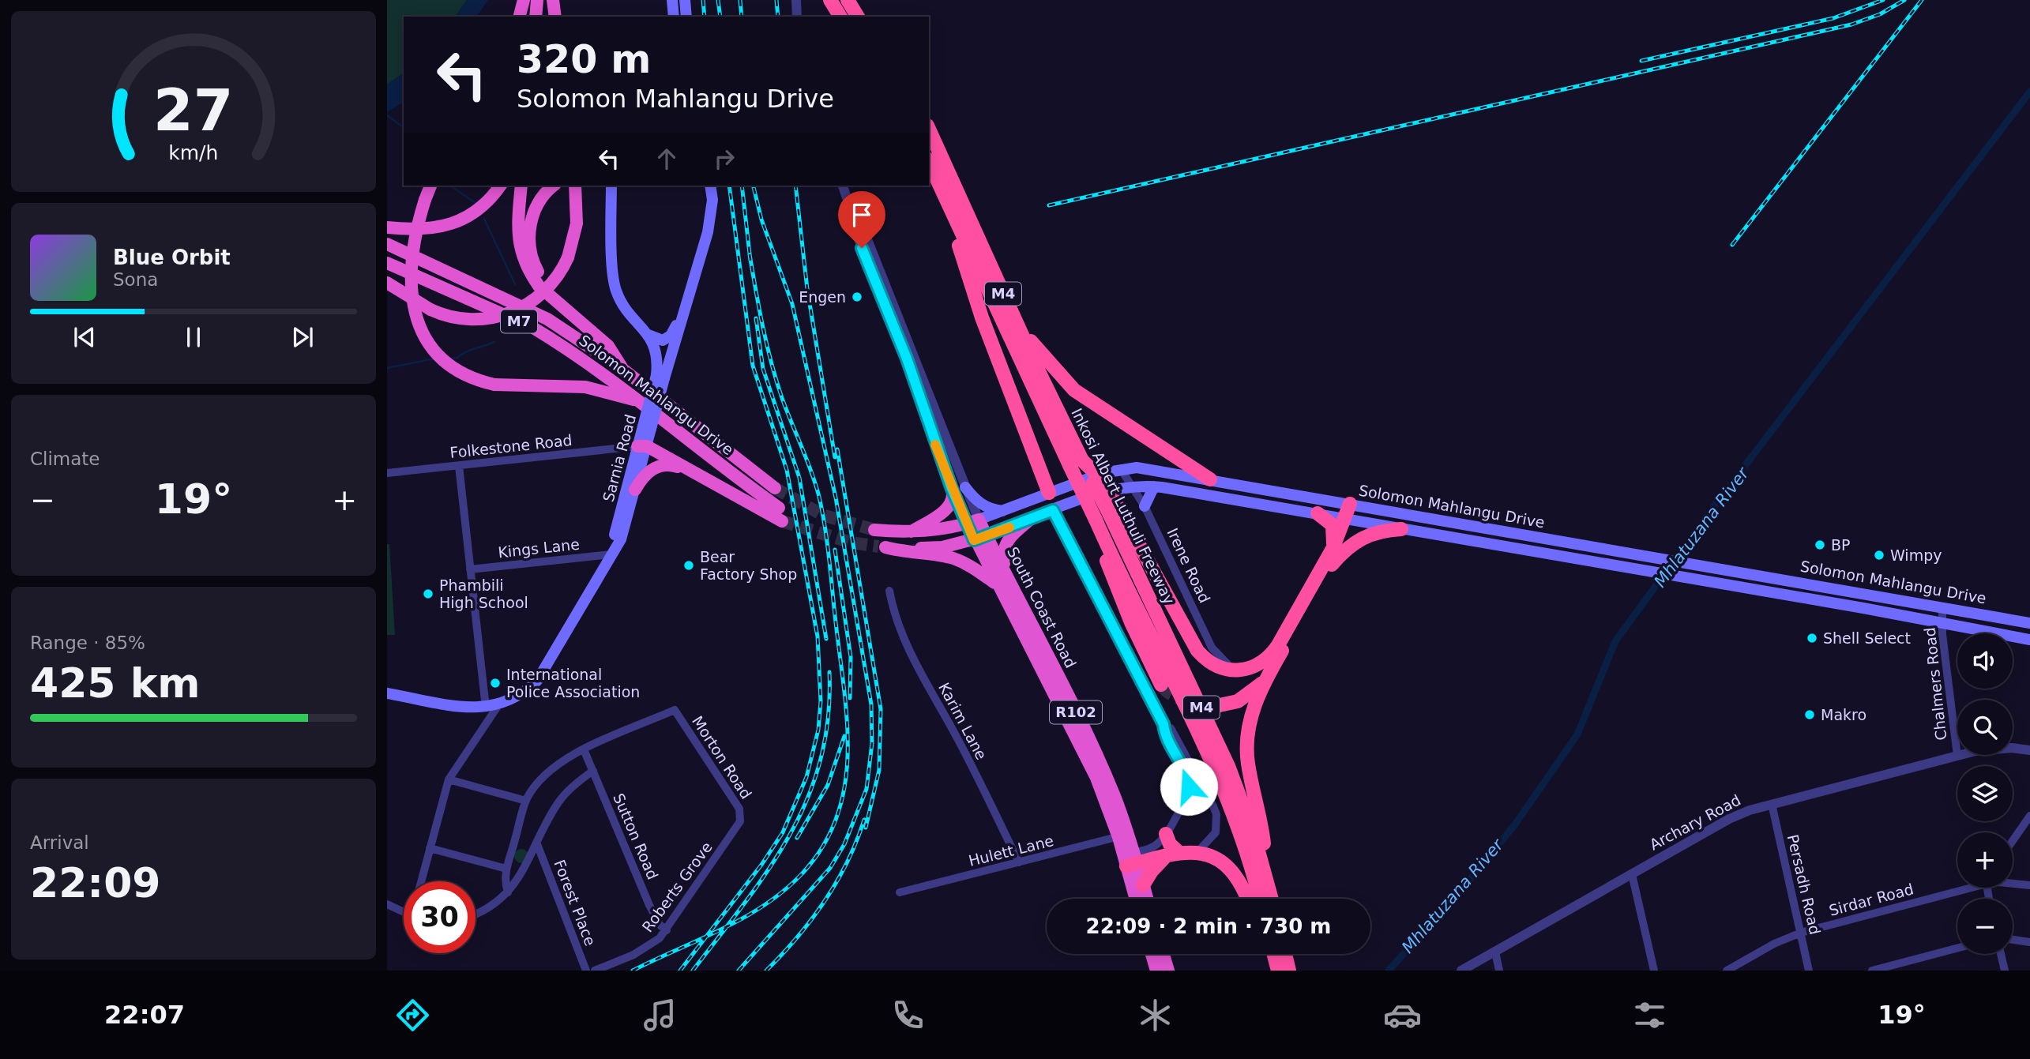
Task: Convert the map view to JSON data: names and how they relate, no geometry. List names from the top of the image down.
{
  "streets": {
    "highway": [
      "M4",
      "M7",
      "Solomon Mahlangu Drive",
      "Inkosi Albert Luthuli Freeway",
      "South Coast Road",
      "R102"
    ],
    "main road": ["Sarnia Road"],
    "street": [
      "Folkestone Road",
      "Kings Lane",
      "Irene Road",
      "Chalmers Road",
      "Karim Lane",
      "Morton Road",
      "Archary Road",
      "Sutton Road",
      "Hulett Lane",
      "Persadh Road",
      "Roberts Grove",
      "Sirdar Road",
      "Forest Place"
    ]
  },
  "crossings": [
    ["Solomon Mahlangu Drive", "Irene Road"],
    ["Solomon Mahlangu Drive", "South Coast Road"],
    ["Solomon Mahlangu Drive", "Chalmers Road"],
    ["Folkestone Road", "Sarnia Road"],
    ["Sarnia Road", "Kings Lane"],
    ["South Coast Road", "Hulett Lane"],
    ["Chalmers Road", "Archary Road"],
    ["Karim Lane", "Hulett Lane"],
    ["Morton Road", "Sutton Road"],
    ["Morton Road", "Roberts Grove"],
    ["Archary Road", "Persadh Road"],
    ["Sutton Road", "Roberts Grove"],
    ["Persadh Road", "Sirdar Road"]
  ],
  "water": ["Mhlatuzana River"],
  "places": [
    "Engen",
    "BP",
    "Wimpy",
    "Bear Factory Shop",
    "Phambili High School",
    "Shell Select",
    "International Police Association",
    "Makro"
  ],
  "page": {
    "turn": ["320 m", "Solomon Mahlangu Drive"],
    "song": ["Blue Orbit", "Sona"],
    "tile": [
      "Climate",
      ["Range · 85%", "425 km"],
      ["Arrival", "22:09"]
    ],
    "heat": ["−", "19°", "+"],
    "map_buttons": ["+", "−"],
    "limit": "30",
    "trip": "22:09 · 2 min · 730 m",
    "tabs": ["22:07", "19°"],
    "gauge": ["27", "km/h"]
  }
}
